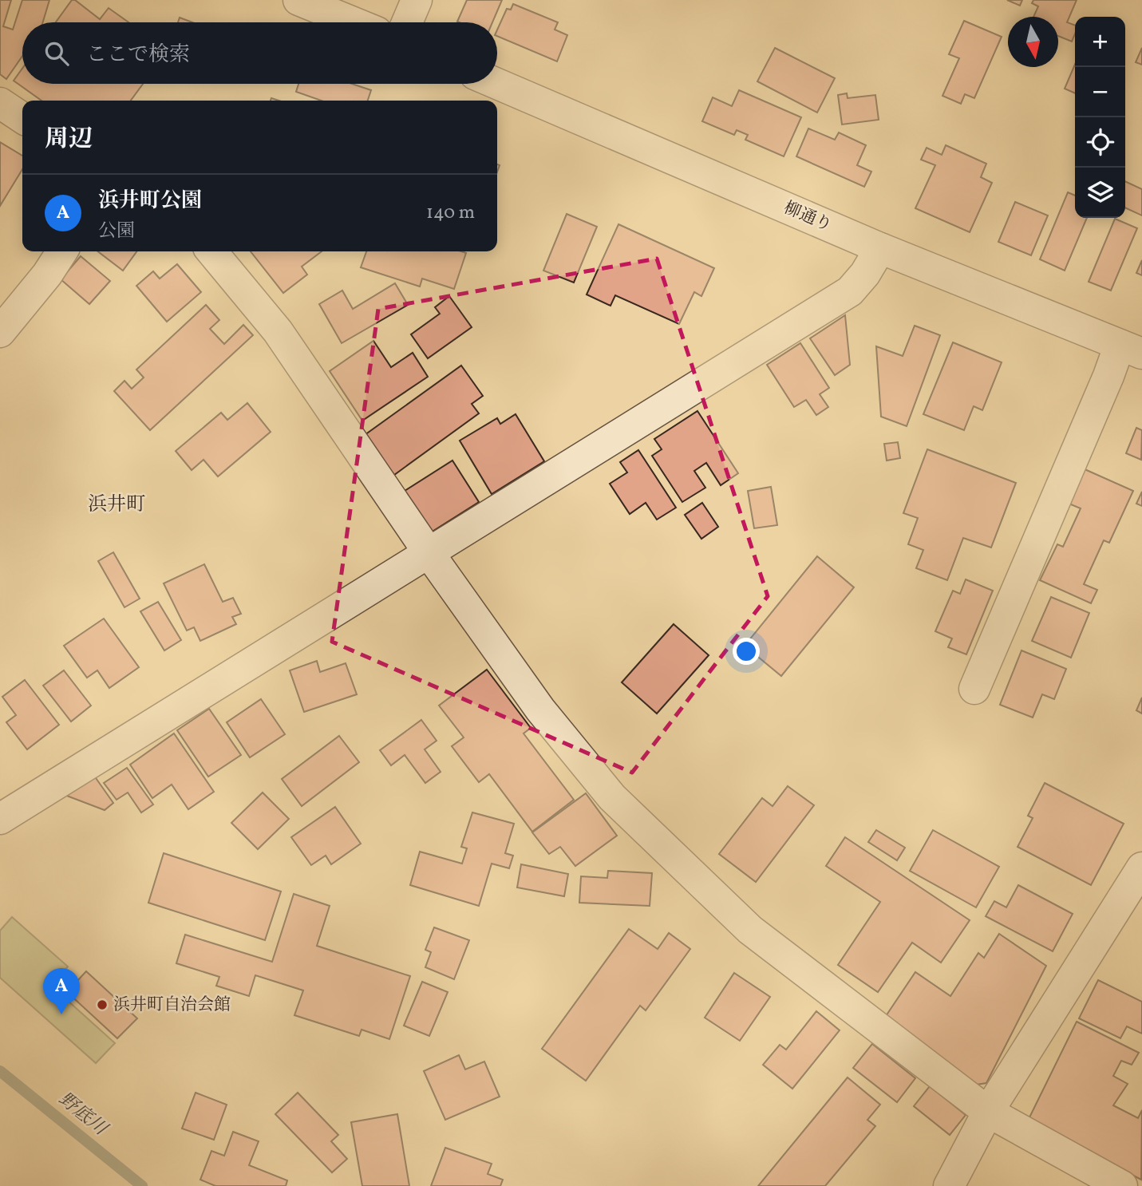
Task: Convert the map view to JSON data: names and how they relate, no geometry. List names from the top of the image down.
{
  "streets": {
    "street": ["柳通り"]
  },
  "districts": ["浜井町"],
  "water": ["野底川"],
  "places": ["浜井町自治会館"],
  "north": "bottom",
  "page": {
    "map_buttons": ["+", "−"],
    "search": "ここで検索",
    "heading": "周辺",
    "list": [
      {
        "mark": "A",
        "name": "浜井町公園",
        "note": "公園",
        "value": "140 m"
      }
    ],
    "pins": "A"
  }
}
